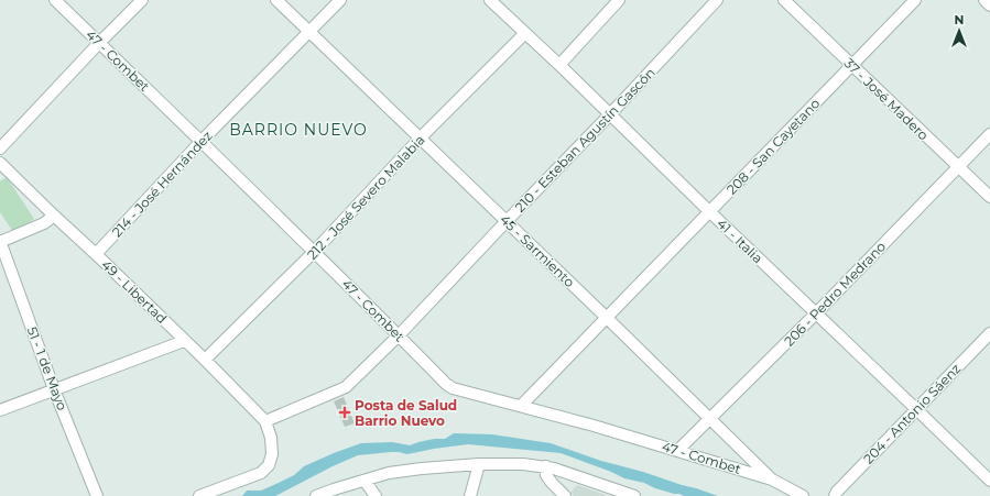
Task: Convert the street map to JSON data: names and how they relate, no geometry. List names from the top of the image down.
{
  "streets": {
    "street": [
      "47 - Combet",
      "37 - José Madero",
      "210 - Esteban Agustín Gascón",
      "208 - San Cayetano",
      "214 - José Hernández",
      "212 - José Severo Malabia",
      "41 - Italia",
      "45 - Sarmiento",
      "49 - Libertad",
      "206 - Pedro Medrano",
      "51 - 1 de Mayo",
      "204 - Antonio Sáenz"
    ]
  },
  "crossings": [
    ["47 - Combet", "210 - Esteban Agustín Gascón"],
    ["47 - Combet", "208 - San Cayetano"],
    ["47 - Combet", "214 - José Hernández"],
    ["47 - Combet", "212 - José Severo Malabia"],
    ["47 - Combet", "45 - Sarmiento"],
    ["47 - Combet", "206 - Pedro Medrano"],
    ["37 - José Madero", "208 - San Cayetano"],
    ["37 - José Madero", "206 - Pedro Medrano"],
    ["210 - Esteban Agustín Gascón", "41 - Italia"],
    ["210 - Esteban Agustín Gascón", "45 - Sarmiento"],
    ["210 - Esteban Agustín Gascón", "49 - Libertad"],
    ["208 - San Cayetano", "41 - Italia"],
    ["208 - San Cayetano", "45 - Sarmiento"],
    ["214 - José Hernández", "45 - Sarmiento"],
    ["214 - José Hernández", "49 - Libertad"],
    ["212 - José Severo Malabia", "41 - Italia"],
    ["212 - José Severo Malabia", "45 - Sarmiento"],
    ["212 - José Severo Malabia", "49 - Libertad"],
    ["41 - Italia", "206 - Pedro Medrano"],
    ["41 - Italia", "204 - Antonio Sáenz"],
    ["45 - Sarmiento", "206 - Pedro Medrano"]
  ],
  "districts": ["BARRIO NUEVO"],
  "places": {
    "health": ["Posta de Salud Barrio Nuevo"]
  },
  "north": "top"
}
